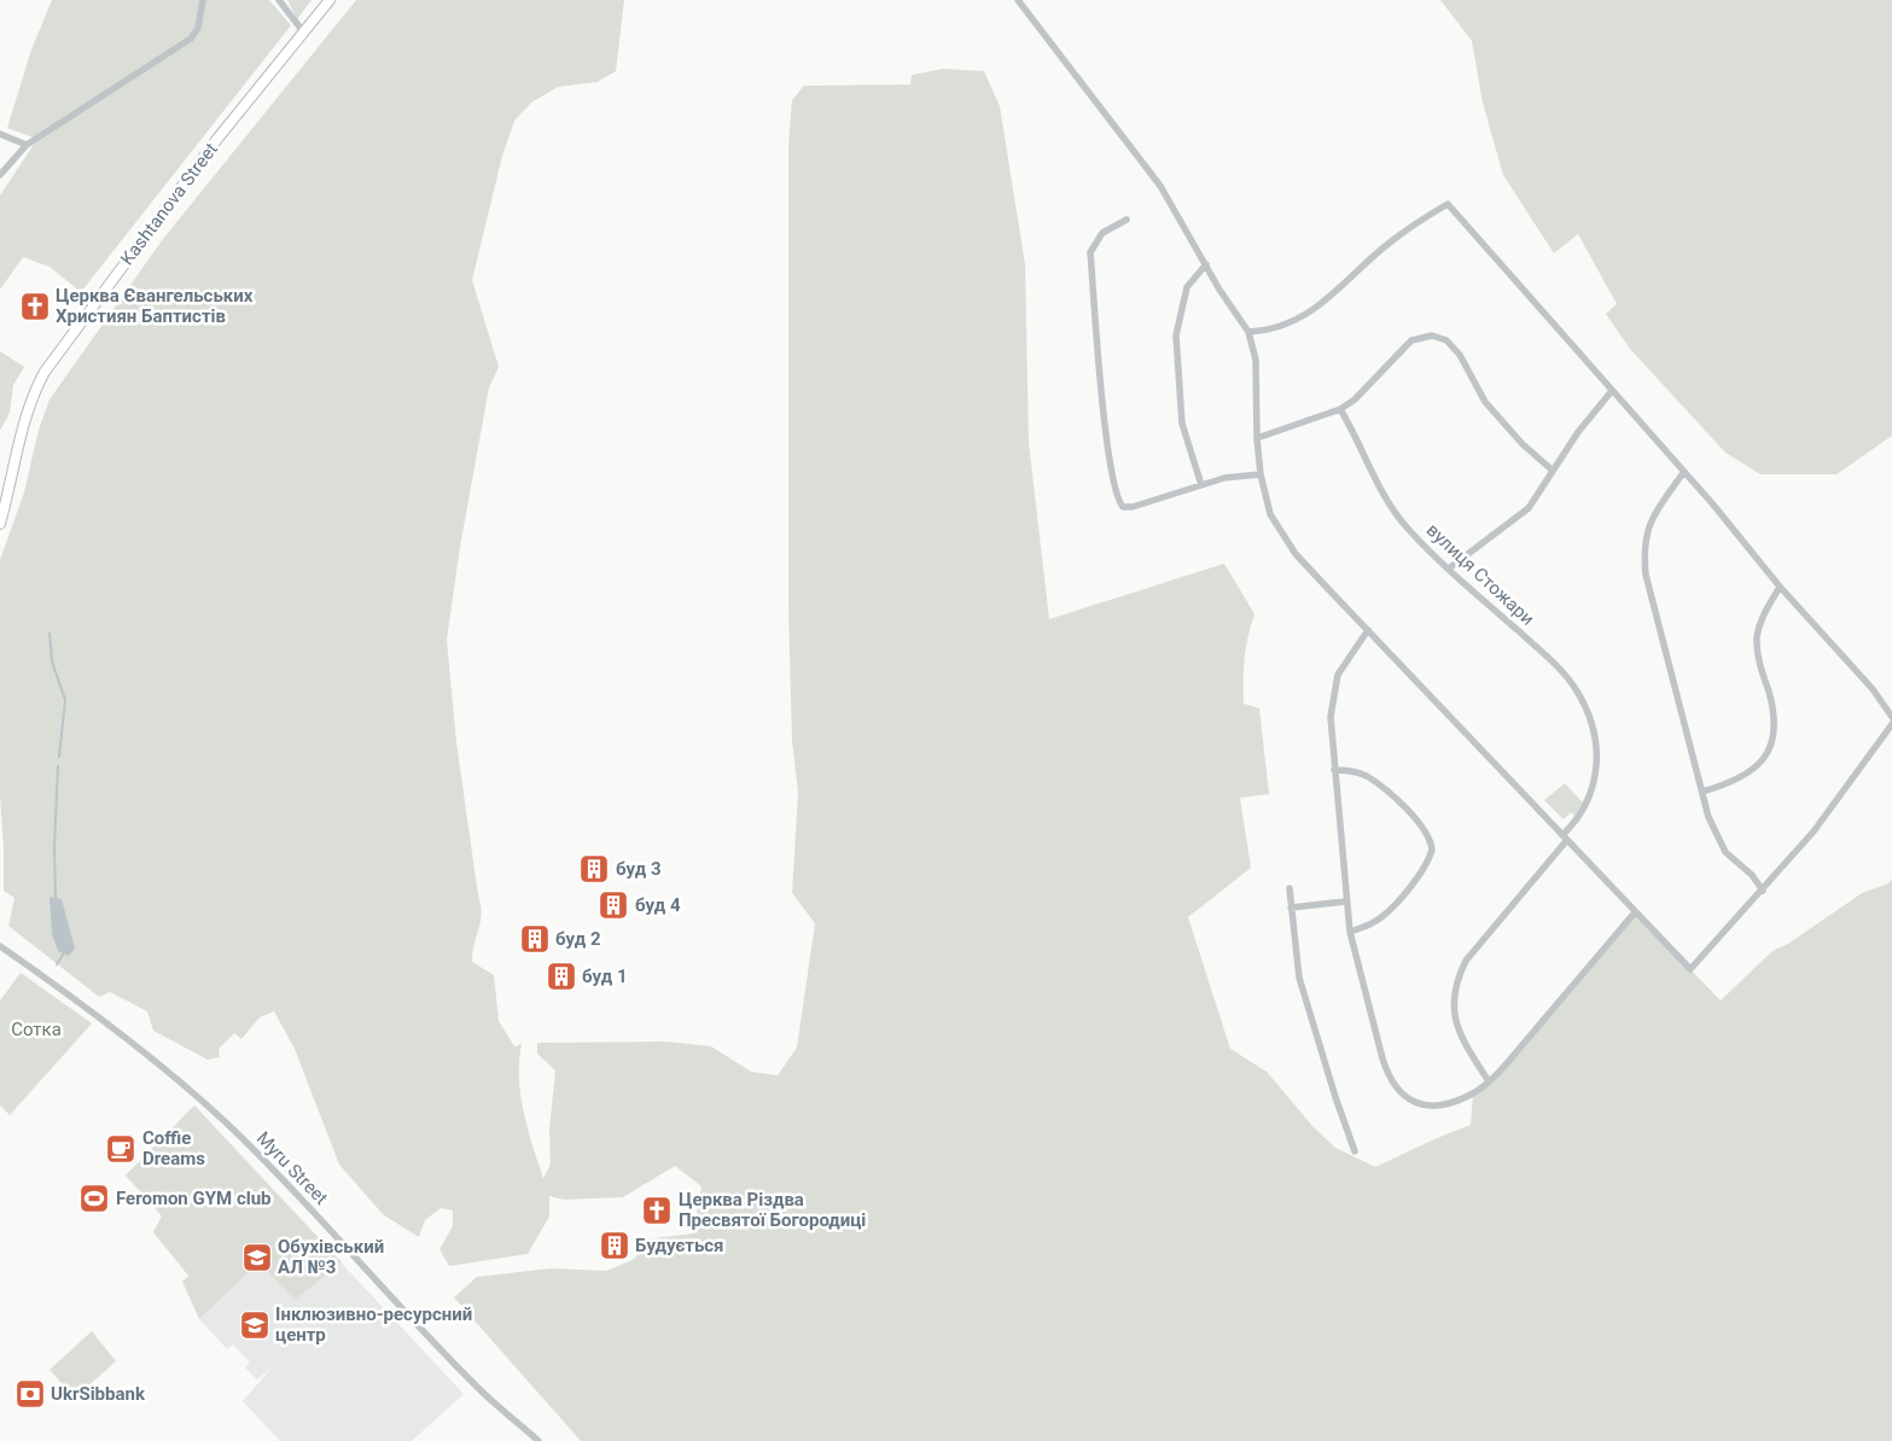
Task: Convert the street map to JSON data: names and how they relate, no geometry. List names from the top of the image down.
{
  "streets": {
    "main road": ["Kashtanova Street"],
    "street": ["вулиця Стожари", "Myru Street"]
  },
  "parks": ["Сотка"],
  "places": {
    "church": ["Церква Євангельських Християн Баптистів", "Церква Різдва Пресвятої Богородиці"],
    "building": [
      "буд 3",
      "буд 4",
      "буд 2",
      "буд 1",
      "Будується"
    ],
    "cafe": ["Coffie Dreams"],
    "sports": ["Feromon GYM club"],
    "school or university": ["Обухівський АЛ №3", "Інклюзивно-ресурсний центр"],
    "bank": ["UkrSibbank"]
  }
}
